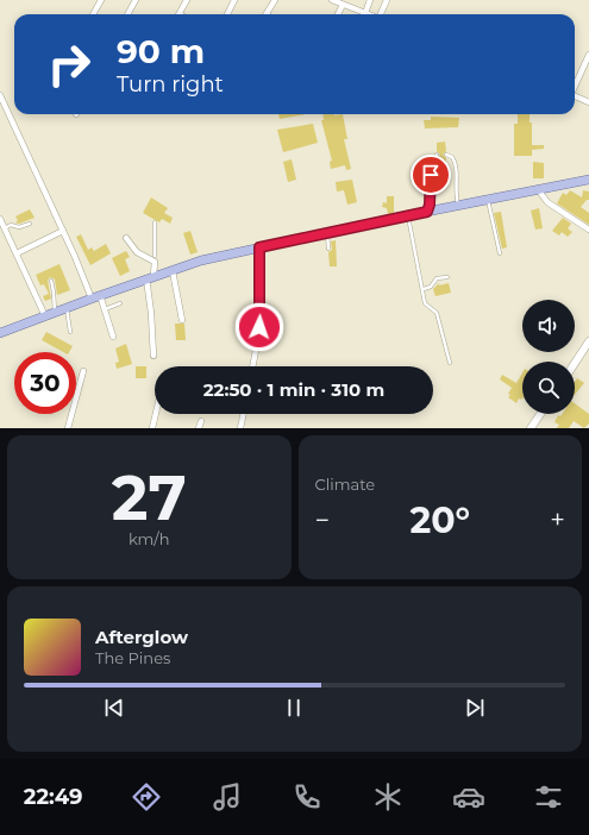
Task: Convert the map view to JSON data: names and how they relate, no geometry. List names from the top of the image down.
{
  "page": {
    "turn": ["90 m", "Turn right"],
    "limit": "30",
    "trip": "22:50 · 1 min · 310 m",
    "tile": [
      ["27", "km/h"],
      "Climate"
    ],
    "heat": ["−", "20°", "+"],
    "song": ["Afterglow", "The Pines"],
    "tabs": "22:49"
  }
}
